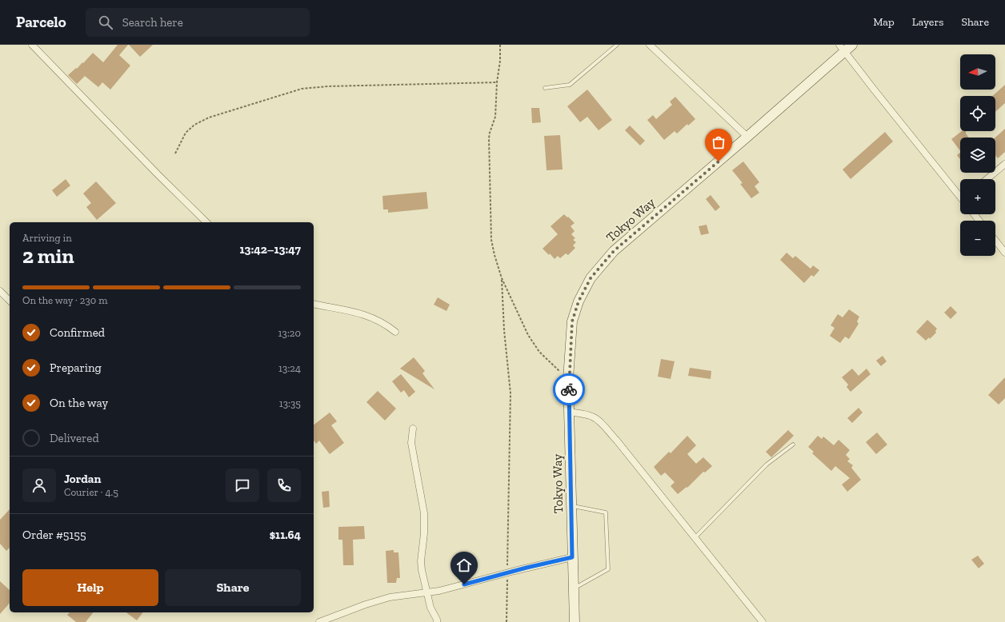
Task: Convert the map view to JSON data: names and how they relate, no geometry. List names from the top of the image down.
{
  "streets": {
    "street": ["Tokyo Way"]
  },
  "north": "left",
  "page": {
    "header": "Parcelo",
    "search": "Search here",
    "nav": ["Map", "Layers", "Share"],
    "map_buttons": ["+", "−"],
    "heading": ["2 min", "Arriving in", "13:42–13:47"],
    "panel": [
      "Jordan",
      "Courier · 4.5",
      "Order #5155",
      "$11.64"
    ],
    "bar": "On the way · 230 m",
    "list": [
      ["Confirmed", "13:20"],
      ["Preparing", "13:24"],
      ["On the way", "13:35"],
      "Delivered"
    ],
    "buttons": ["Help", "Share"]
  }
}
